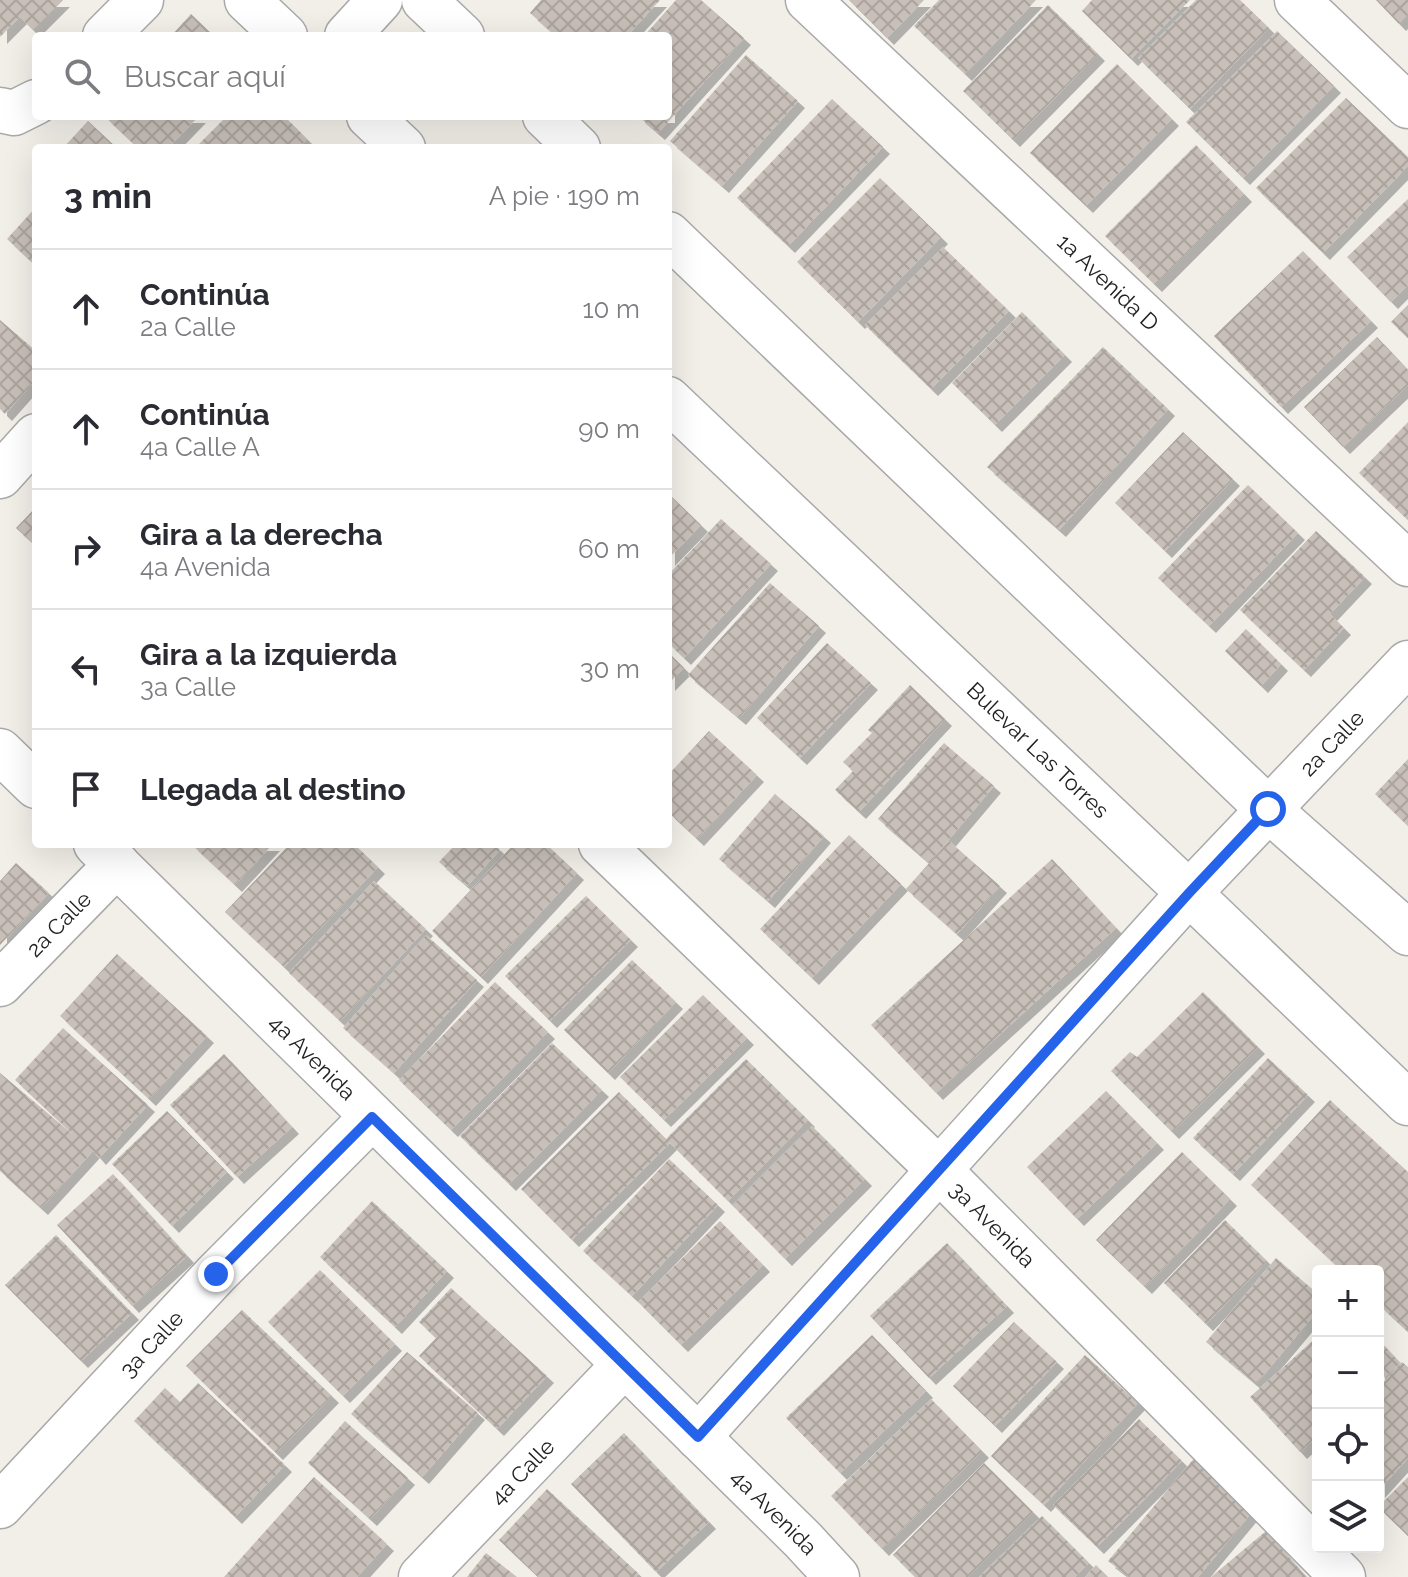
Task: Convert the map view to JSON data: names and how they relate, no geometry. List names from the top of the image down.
{
  "streets": {
    "street": [
      "1a Avenida D",
      "2a Calle",
      "Bulevar Las Torres",
      "4a Avenida",
      "3a Avenida",
      "3a Calle",
      "4a Calle"
    ]
  },
  "crossings": [
    ["2a Calle", "Bulevar Las Torres"],
    ["2a Calle", "4a Avenida"],
    ["2a Calle", "3a Avenida"],
    ["4a Avenida", "3a Calle"],
    ["4a Avenida", "4a Calle"]
  ],
  "page": {
    "search": "Buscar aquí",
    "heading": ["3 min", "A pie · 190 m"],
    "list": [
      ["Continúa", "2a Calle", "10 m"],
      ["Continúa", "4a Calle A", "90 m"],
      ["Gira a la derecha", "4a Avenida", "60 m"],
      ["Gira a la izquierda", "3a Calle", "30 m"],
      "Llegada al destino"
    ],
    "map_buttons": ["+", "−"]
  }
}
